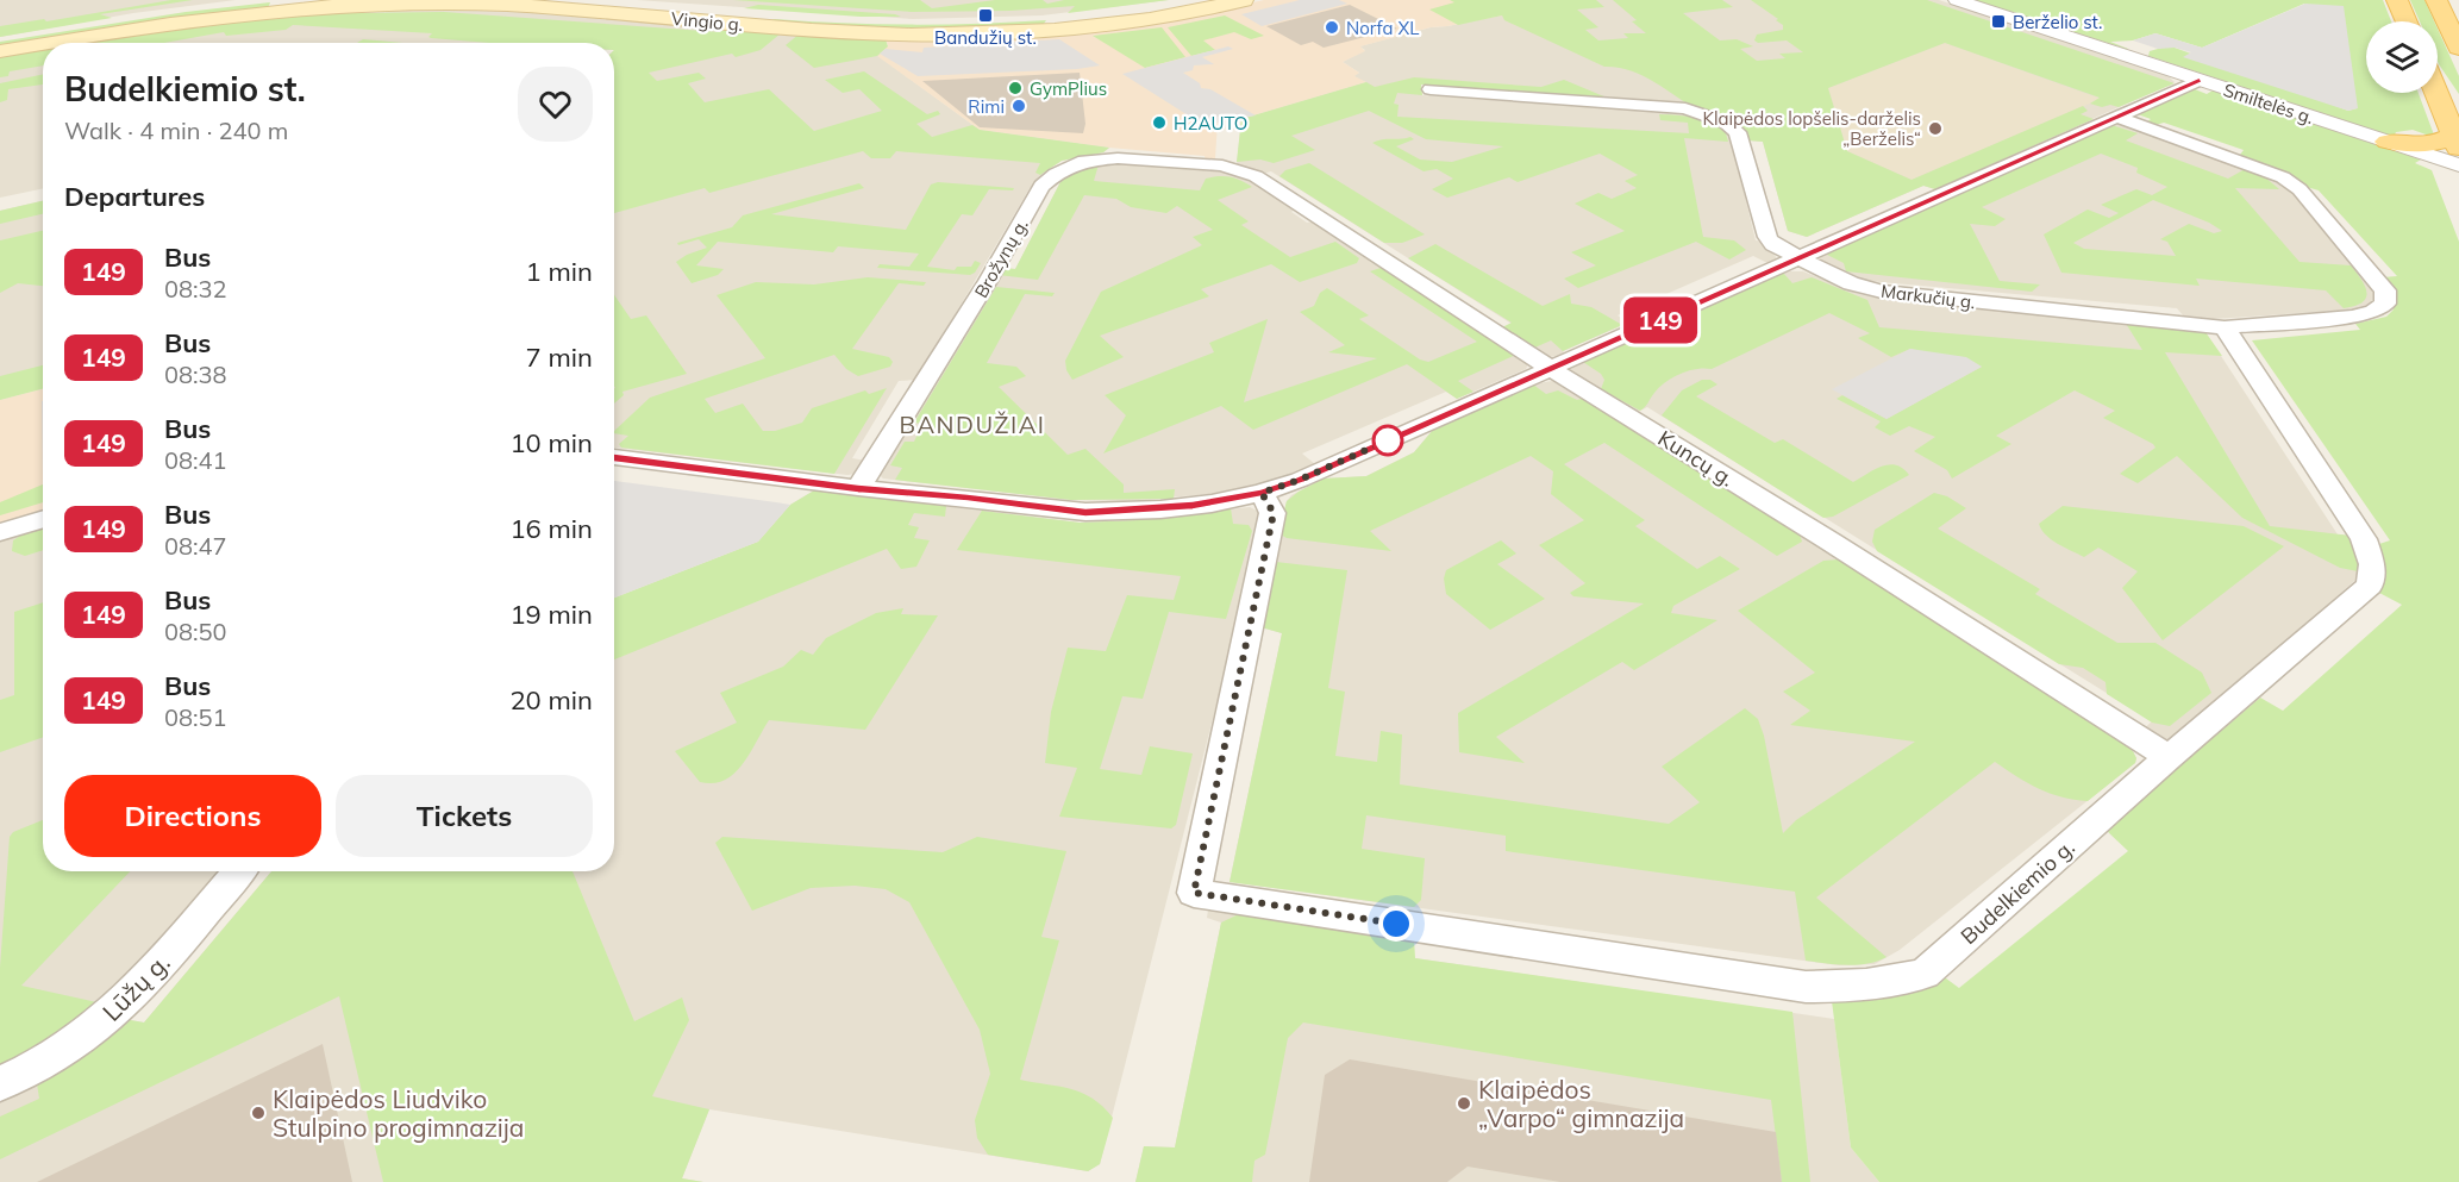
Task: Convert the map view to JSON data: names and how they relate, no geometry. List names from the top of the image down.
{
  "streets": {
    "main road": ["Vingio g."],
    "street": [
      "Smiltelės g.",
      "Brožynų g.",
      "Markučių g.",
      "Kuncų g.",
      "Budelkiemio g.",
      "Lūžų g."
    ]
  },
  "crossings": [
    ["Brožynų g.", "Kuncų g."],
    ["Markučių g.", "Budelkiemio g."],
    ["Kuncų g.", "Budelkiemio g."]
  ],
  "districts": ["BANDUŽIAI"],
  "places": {
    "transit": ["Bandužių st.", "Berželio st."],
    "other": [
      "Norfa XL",
      "GymPlius",
      "Rimi",
      "H2AUTO",
      "Klaipėdos lopšelis-darželis „Berželis“",
      "Klaipėdos „Varpo“ gimnazija",
      "Klaipėdos Liudviko Stulpino progimnazija"
    ]
  },
  "lines": ["bus line 149"],
  "page": {
    "on_map": "149",
    "heading": [
      ["Budelkiemio st.", "Walk · 4 min · 240 m"],
      "Departures"
    ],
    "list": [
      {
        "mark": "149",
        "name": "Bus",
        "note": "08:32",
        "value": "1 min"
      },
      {
        "mark": "149",
        "name": "Bus",
        "note": "08:38",
        "value": "7 min"
      },
      {
        "mark": "149",
        "name": "Bus",
        "note": "08:41",
        "value": "10 min"
      },
      {
        "mark": "149",
        "name": "Bus",
        "note": "08:47",
        "value": "16 min"
      },
      {
        "mark": "149",
        "name": "Bus",
        "note": "08:50",
        "value": "19 min"
      },
      {
        "mark": "149",
        "name": "Bus",
        "note": "08:51",
        "value": "20 min"
      }
    ],
    "buttons": ["Directions", "Tickets"]
  }
}
